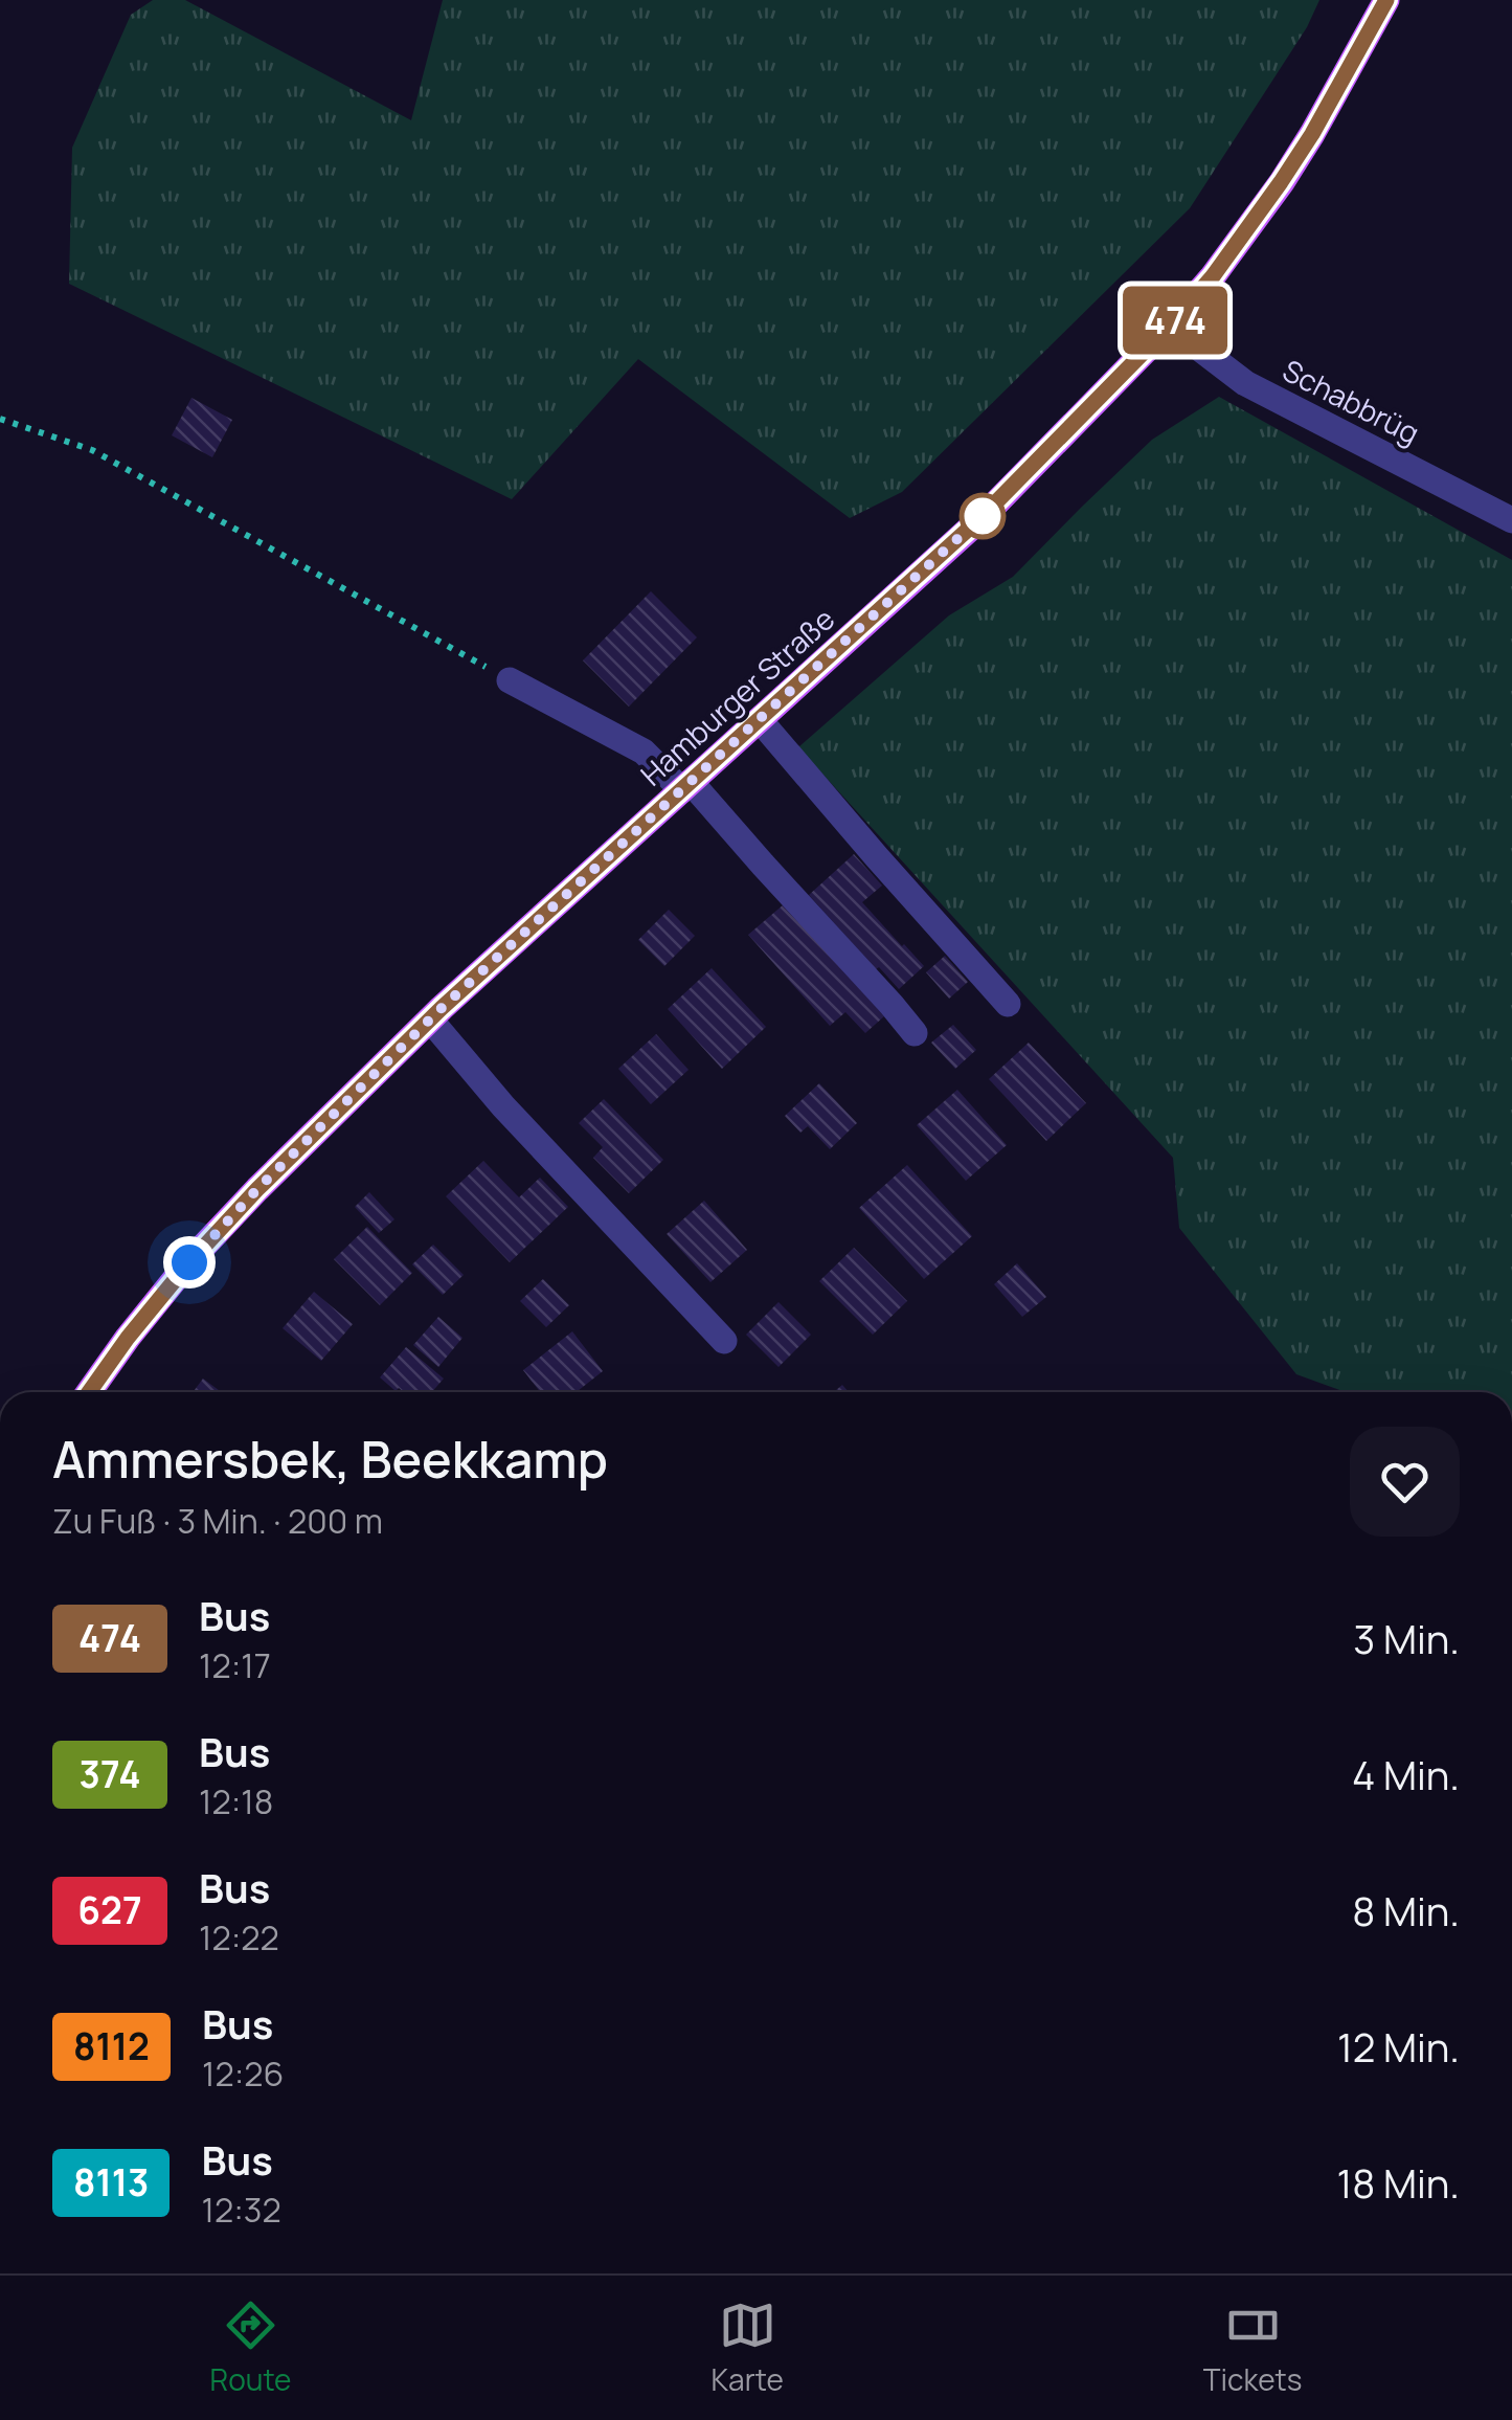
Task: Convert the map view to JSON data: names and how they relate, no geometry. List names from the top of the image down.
{
  "streets": {
    "main road": ["Hamburger Straße"],
    "street": ["Schabbrüg"]
  },
  "crossings": [
    ["Schabbrüg", "Hamburger Straße"]
  ],
  "lines": ["bus line 474"],
  "page": {
    "on_map": "474",
    "heading": ["Ammersbek, Beekkamp", "Zu Fuß · 3 Min. · 200 m"],
    "list": [
      {
        "mark": "474",
        "name": "Bus",
        "note": "12:17",
        "value": "3 Min."
      },
      {
        "mark": "374",
        "name": "Bus",
        "note": "12:18",
        "value": "4 Min."
      },
      {
        "mark": "627",
        "name": "Bus",
        "note": "12:22",
        "value": "8 Min."
      },
      {
        "mark": "8112",
        "name": "Bus",
        "note": "12:26",
        "value": "12 Min."
      },
      {
        "mark": "8113",
        "name": "Bus",
        "note": "12:32",
        "value": "18 Min."
      }
    ],
    "tabs": ["Route", "Karte", "Tickets"]
  }
}
